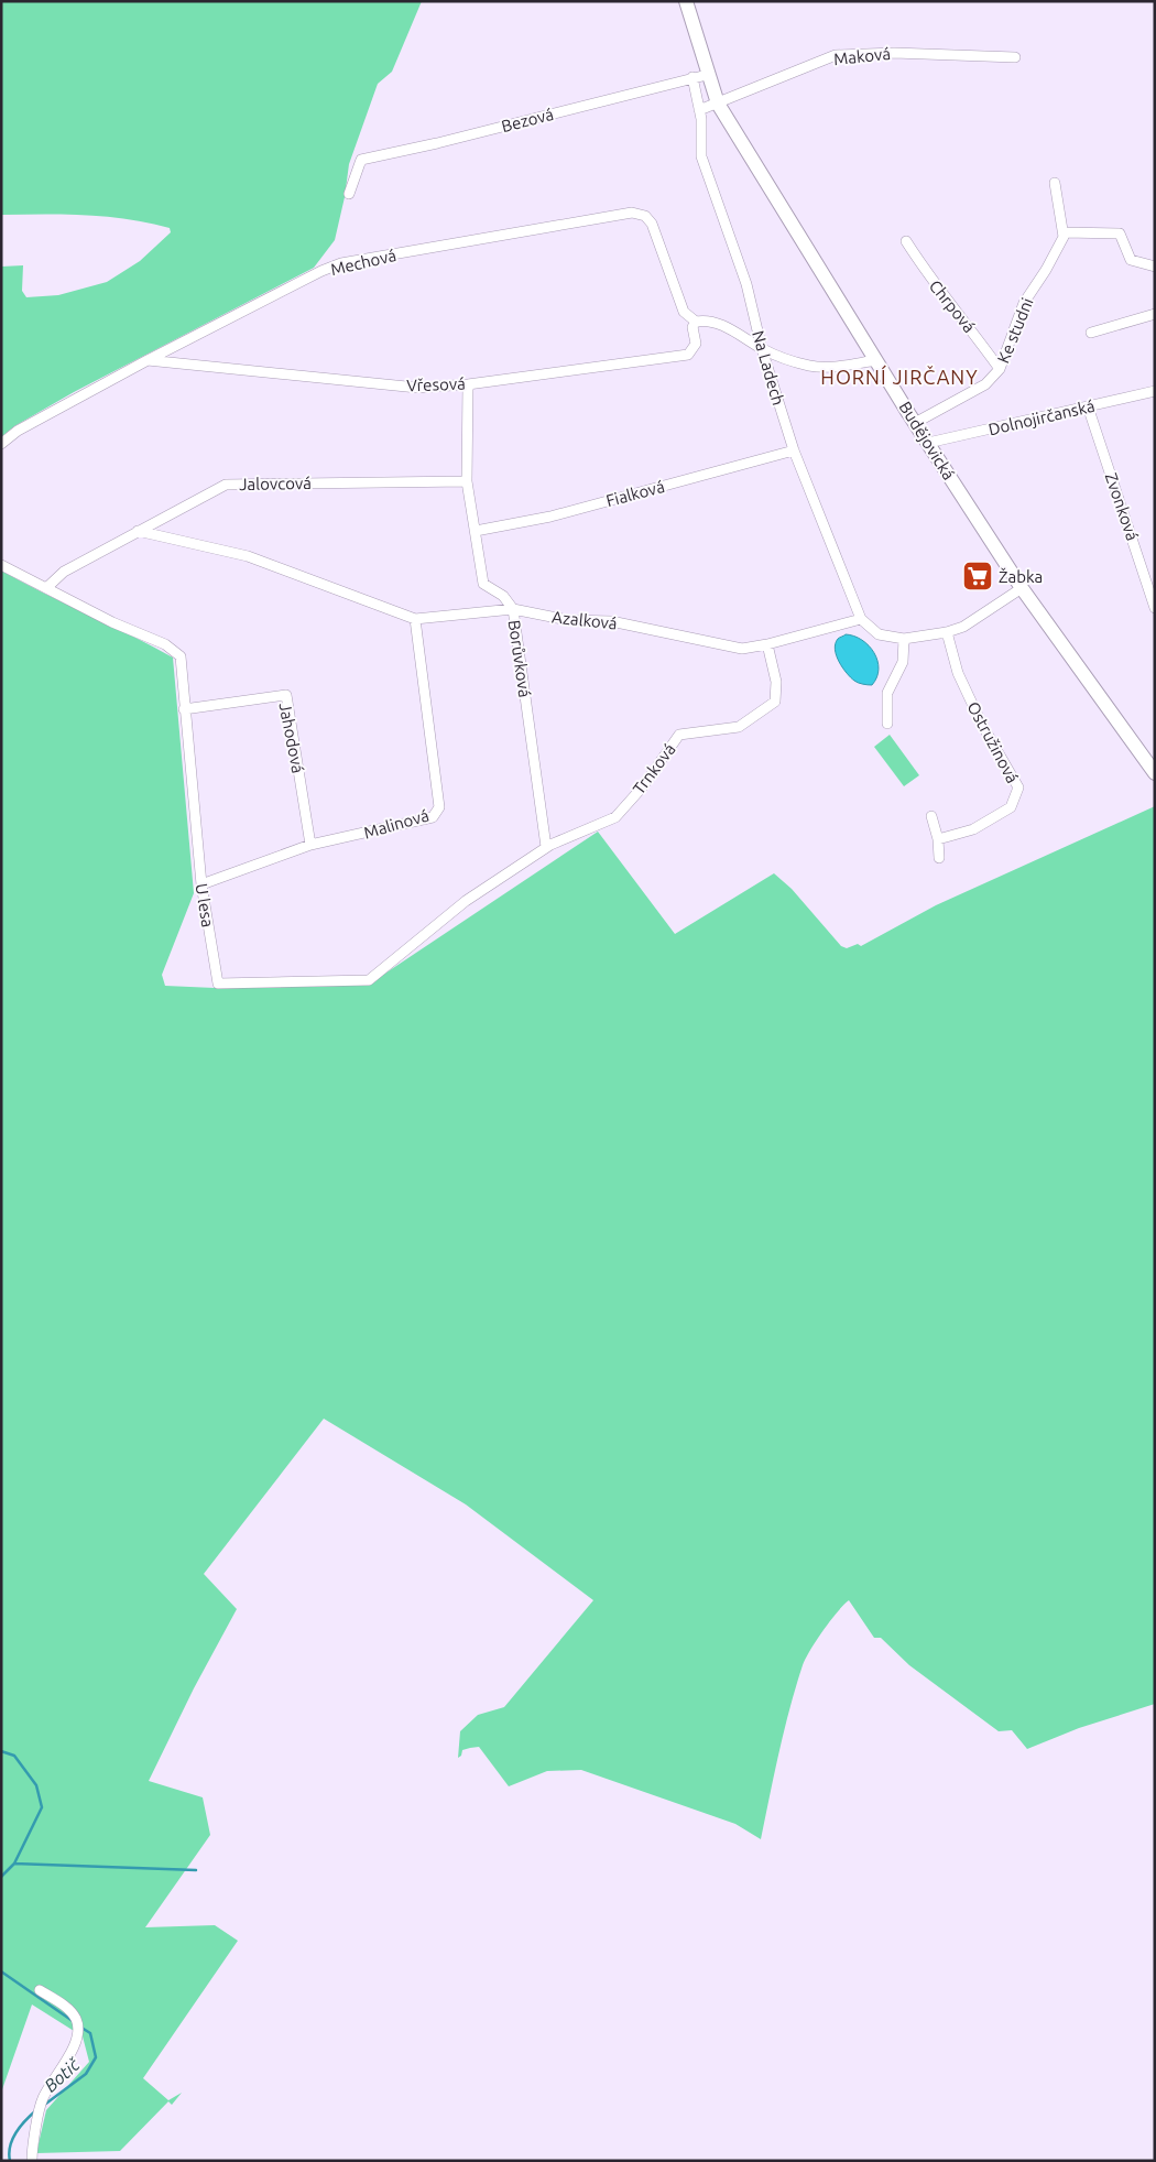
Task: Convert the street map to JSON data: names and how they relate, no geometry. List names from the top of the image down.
{
  "streets": {
    "main road": ["Budějovická"],
    "street": [
      "Maková",
      "Bezová",
      "Mechová",
      "Chrpová",
      "Ke studni",
      "Na Ladech",
      "Vřesová",
      "Dolnojirčanská",
      "Jalovcová",
      "Fialková",
      "Zvonková",
      "Azalková",
      "Borůvková",
      "Jahodová",
      "Ostružinová",
      "Trnková",
      "Malinová",
      "U lesa"
    ]
  },
  "crossings": [
    ["Maková", "Budějovická"],
    ["Bezová", "Na Ladech"],
    ["Mechová", "Vřesová"],
    ["Chrpová", "Ke studni"],
    ["Ke studni", "Budějovická"],
    ["Na Ladech", "Fialková"],
    ["Na Ladech", "Azalková"],
    ["Vřesová", "Borůvková"],
    ["Dolnojirčanská", "Budějovická"],
    ["Dolnojirčanská", "Zvonková"],
    ["Jalovcová", "Azalková"],
    ["Jalovcová", "Borůvková"],
    ["Jalovcová", "U lesa"],
    ["Fialková", "Borůvková"],
    ["Azalková", "Borůvková"],
    ["Azalková", "Trnková"],
    ["Azalková", "Malinová"],
    ["Borůvková", "Trnková"],
    ["Borůvková", "U lesa"],
    ["Jahodová", "Malinová"],
    ["Jahodová", "U lesa"],
    ["Trnková", "U lesa"],
    ["Malinová", "U lesa"]
  ],
  "districts": ["HORNÍ JIRČANY"],
  "water": ["Botič"],
  "places": {
    "supermarket": ["Žabka"]
  }
}
